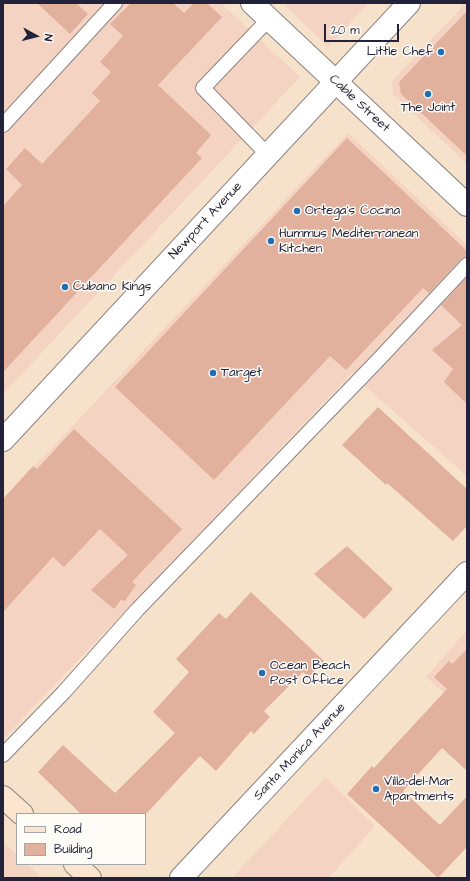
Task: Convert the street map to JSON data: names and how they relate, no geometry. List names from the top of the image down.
{
  "streets": {
    "street": ["Cable Street", "Newport Avenue", "Santa Monica Avenue"]
  },
  "crossings": [
    ["Cable Street", "Newport Avenue"]
  ],
  "places": [
    "Little Chef",
    "The Joint",
    "Ortega’s Cocina",
    "Hummus Mediterranean Kitchen",
    "Cubano Kings",
    "Target",
    "Ocean Beach Post Office",
    "Villa-del-Mar Apartments"
  ],
  "legend": ["Road", "Building"],
  "scale_bar": "20 m",
  "north": "right"
}
